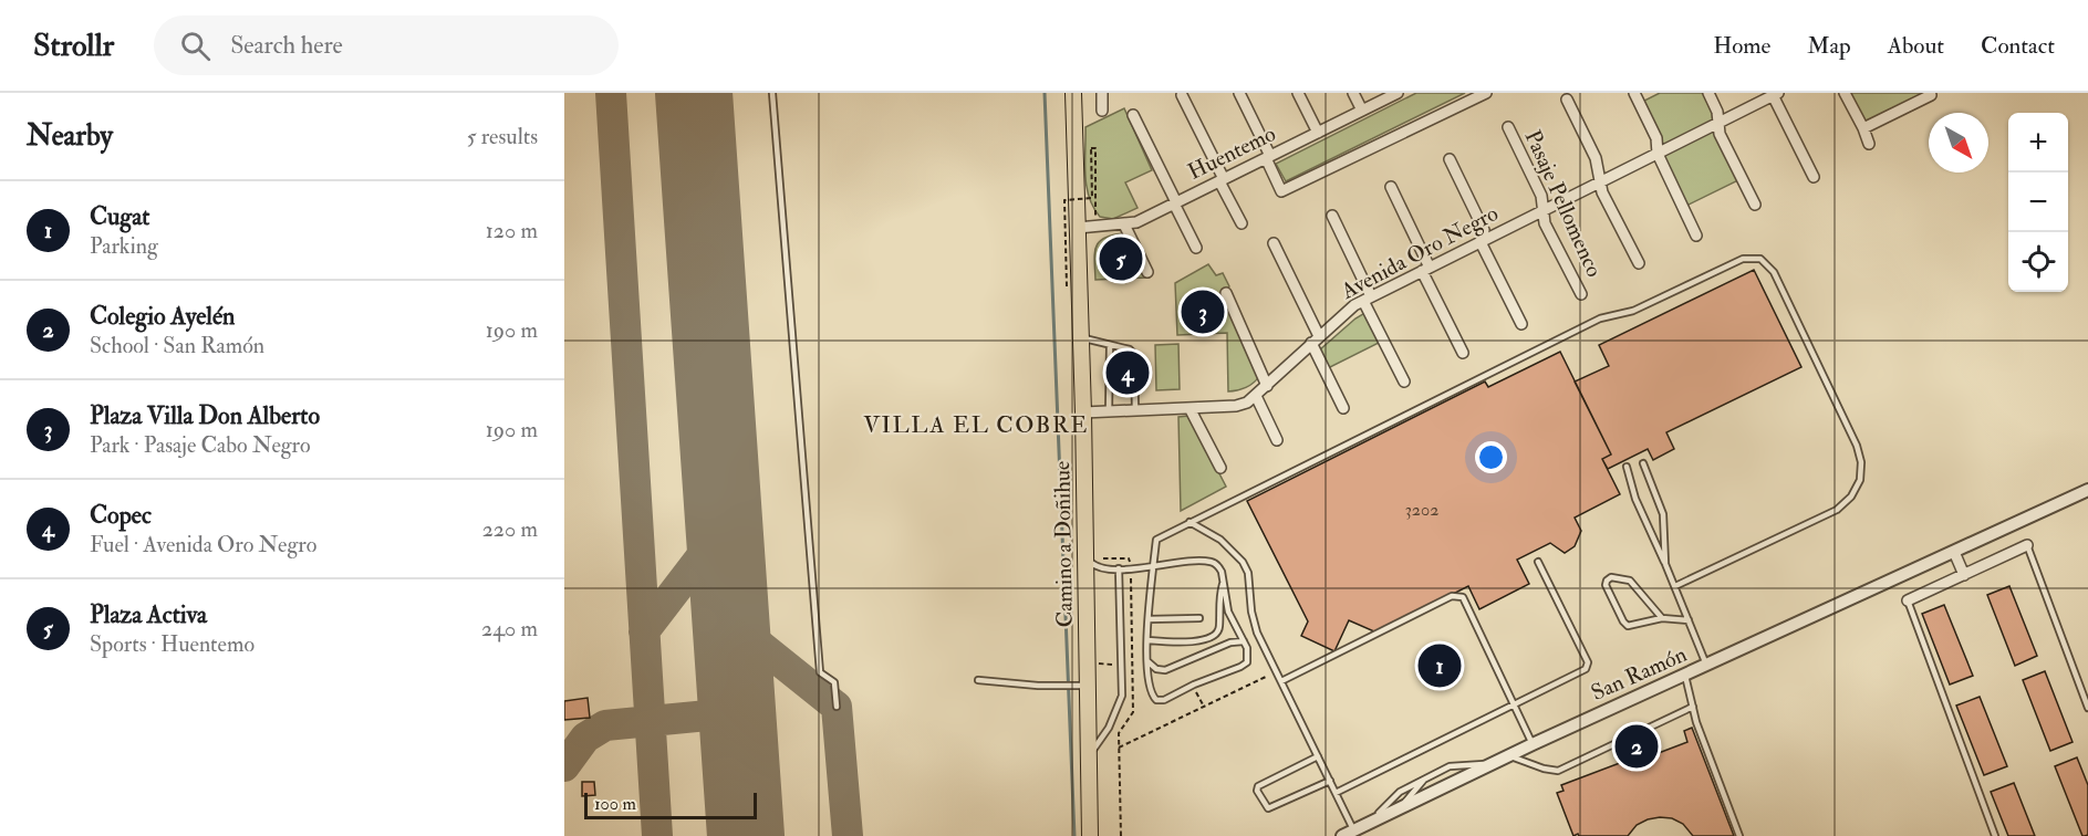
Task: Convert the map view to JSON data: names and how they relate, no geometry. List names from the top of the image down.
{
  "streets": {
    "main road": ["Camino a Doñihue"],
    "street": [
      "Huentemo",
      "Pasaje Pellomenco",
      "Avenida Oro Negro",
      "San Ramón"
    ]
  },
  "crossings": [
    ["Huentemo", "Camino a Doñihue"],
    ["Pasaje Pellomenco", "Avenida Oro Negro"],
    ["Avenida Oro Negro", "Camino a Doñihue"]
  ],
  "districts": ["VILLA EL COBRE"],
  "house_numbers": ["3202"],
  "scale_bar": "100 m",
  "north": "bottom right",
  "page": {
    "header": "Strollr",
    "search": "Search here",
    "nav": [
      "Home",
      "Map",
      "About",
      "Contact"
    ],
    "heading": ["Nearby", "5 results"],
    "map_buttons": ["+", "−"],
    "list": [
      {
        "mark": "1",
        "name": "Cugat",
        "note": "Parking",
        "value": "120 m"
      },
      {
        "mark": "2",
        "name": "Colegio Ayelén",
        "note": "School · San Ramón",
        "value": "190 m"
      },
      {
        "mark": "3",
        "name": "Plaza Villa Don Alberto",
        "note": "Park · Pasaje Cabo Negro",
        "value": "190 m"
      },
      {
        "mark": "4",
        "name": "Copec",
        "note": "Fuel · Avenida Oro Negro",
        "value": "220 m"
      },
      {
        "mark": "5",
        "name": "Plaza Activa",
        "note": "Sports · Huentemo",
        "value": "240 m"
      }
    ],
    "pins": [
      "5",
      "3",
      "4",
      "1",
      "2"
    ],
    "scale": "100 m"
  }
}
